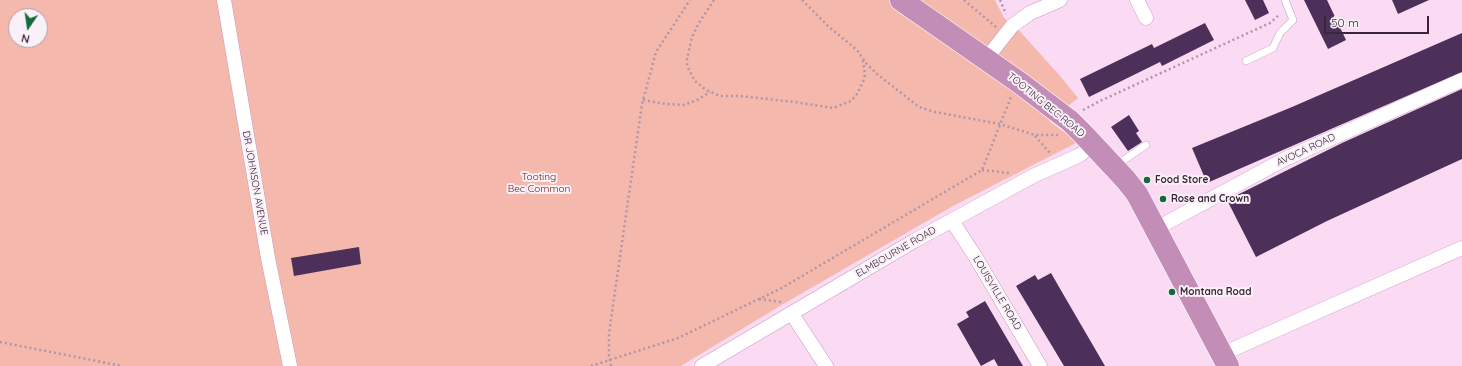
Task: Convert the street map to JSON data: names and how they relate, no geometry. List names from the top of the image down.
{
  "streets": {
    "highway": ["TOOTING BEC ROAD"],
    "street": [
      "AVOCA ROAD",
      "DR JOHNSON AVENUE",
      "ELMBOURNE ROAD",
      "LOUISVILLE ROAD"
    ]
  },
  "crossings": [
    ["TOOTING BEC ROAD", "AVOCA ROAD"],
    ["TOOTING BEC ROAD", "ELMBOURNE ROAD"],
    ["ELMBOURNE ROAD", "LOUISVILLE ROAD"]
  ],
  "parks": ["Tooting Bec Common"],
  "places": ["Food Store", "Rose and Crown", "Montana Road"],
  "scale_bar": "50 m",
  "north": "bottom"
}
